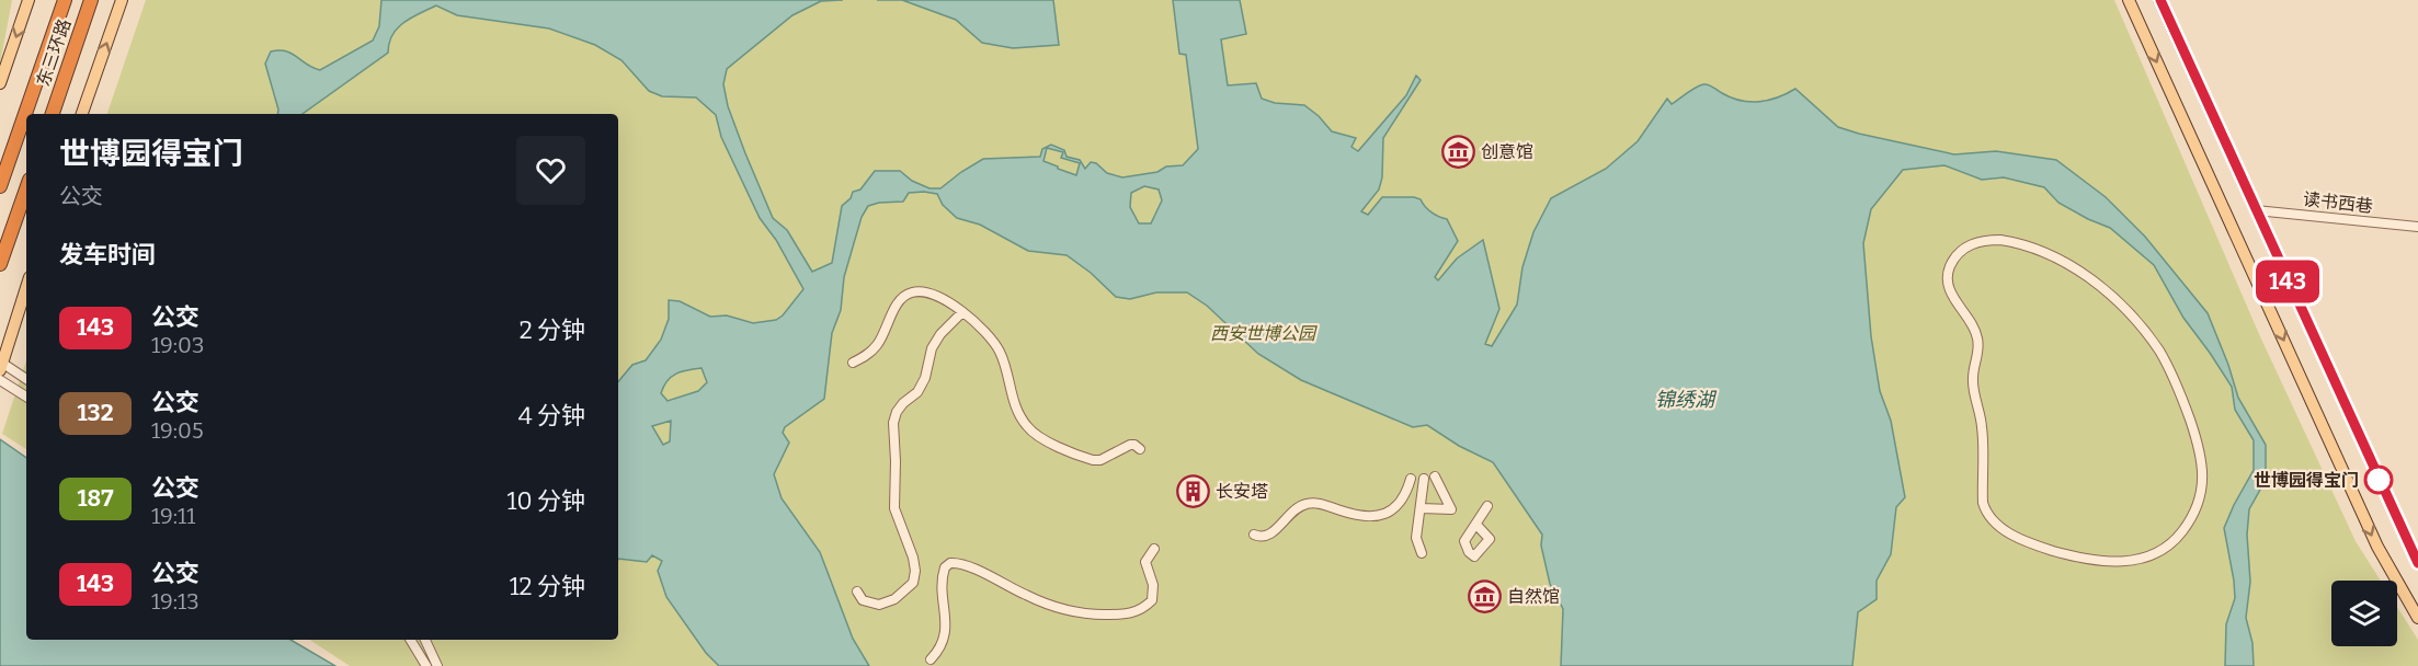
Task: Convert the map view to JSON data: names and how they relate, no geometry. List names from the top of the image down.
{
  "streets": {
    "highway": ["东三环路"],
    "street": ["读书西巷"]
  },
  "water": ["锦绣湖"],
  "parks": ["西安世博公园"],
  "places": {
    "museum": ["创意馆", "自然馆"],
    "other": ["世博园得宝门"],
    "building": ["长安塔"]
  },
  "lines": ["bus line 143"],
  "page": {
    "on_map": "143",
    "heading": [
      ["世博园得宝门", "公交"],
      "发车时间"
    ],
    "list": [
      {
        "mark": "143",
        "name": "公交",
        "note": "19:03",
        "value": "2 分钟"
      },
      {
        "mark": "132",
        "name": "公交",
        "note": "19:05",
        "value": "4 分钟"
      },
      {
        "mark": "187",
        "name": "公交",
        "note": "19:11",
        "value": "10 分钟"
      },
      {
        "mark": "143",
        "name": "公交",
        "note": "19:13",
        "value": "12 分钟"
      }
    ]
  }
}
